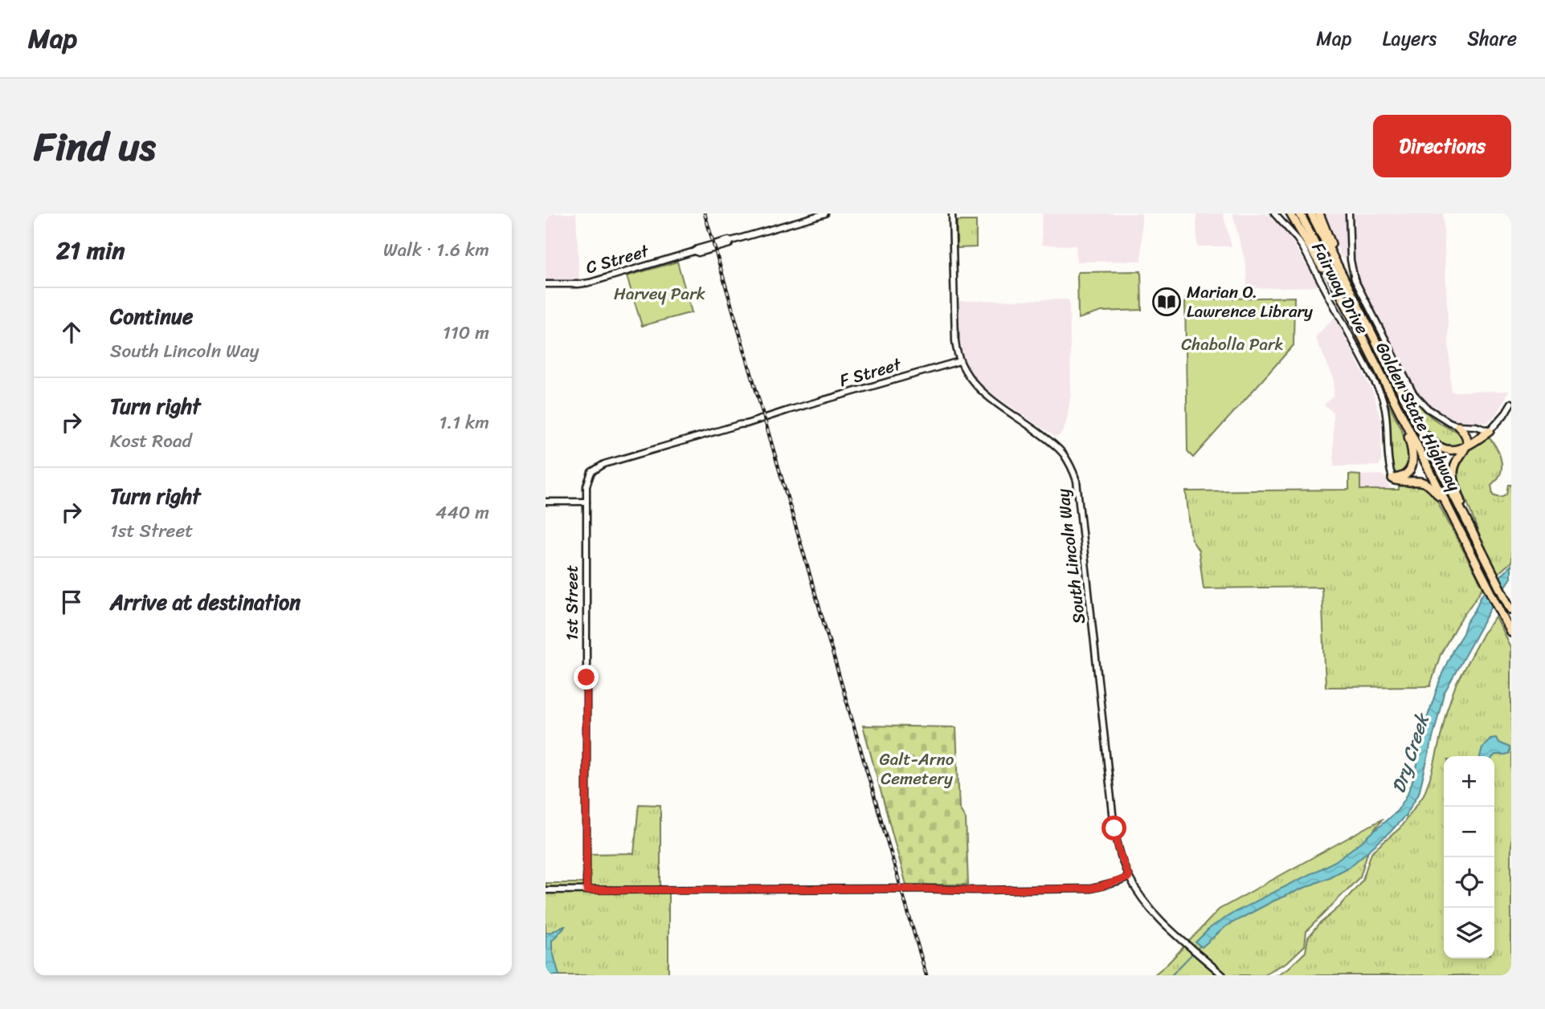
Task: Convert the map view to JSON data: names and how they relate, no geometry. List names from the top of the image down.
{
  "streets": {
    "highway": ["Golden State Highway"],
    "street": [
      "C Street",
      "Fairway Drive",
      "F Street",
      "South Lincoln Way",
      "1st Street"
    ]
  },
  "crossings": [
    ["F Street", "South Lincoln Way"],
    ["F Street", "1st Street"]
  ],
  "water": ["Dry Creek"],
  "parks": ["Harvey Park", "Chabolla Park", "Galt-Arno Cemetery"],
  "places": {
    "library": ["Marian O. Lawrence Library"]
  },
  "page": {
    "header": "Map",
    "nav": ["Map", "Layers", "Share"],
    "title": "Find us",
    "buttons": "Directions",
    "heading": ["21 min", "Walk · 1.6 km"],
    "list": [
      ["Continue", "South Lincoln Way", "110 m"],
      ["Turn right", "Kost Road", "1.1 km"],
      ["Turn right", "1st Street", "440 m"],
      "Arrive at destination"
    ],
    "map_buttons": ["+", "−"]
  }
}
